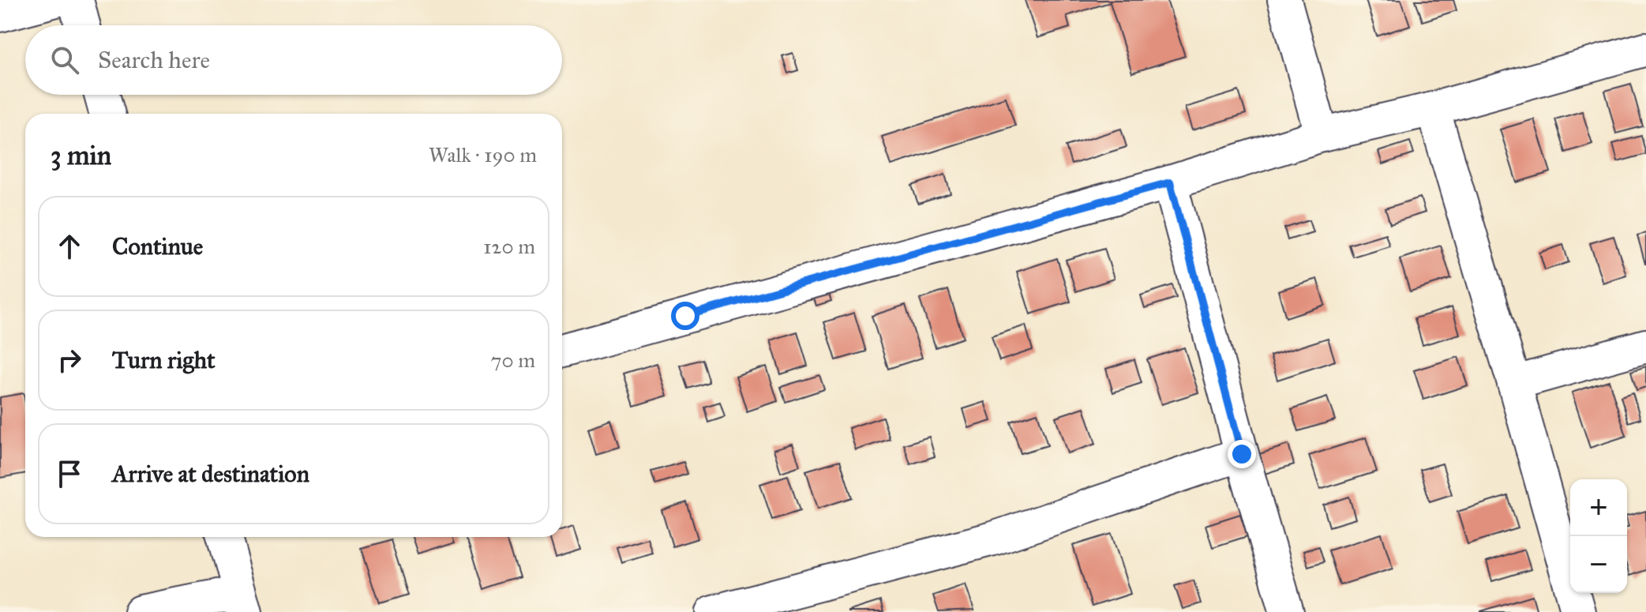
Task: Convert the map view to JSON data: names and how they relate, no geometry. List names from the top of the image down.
{
  "page": {
    "search": "Search here",
    "heading": ["3 min", "Walk · 190 m"],
    "list": [
      ["Continue", "120 m"],
      ["Turn right", "70 m"],
      "Arrive at destination"
    ],
    "map_buttons": ["+", "−"]
  }
}
